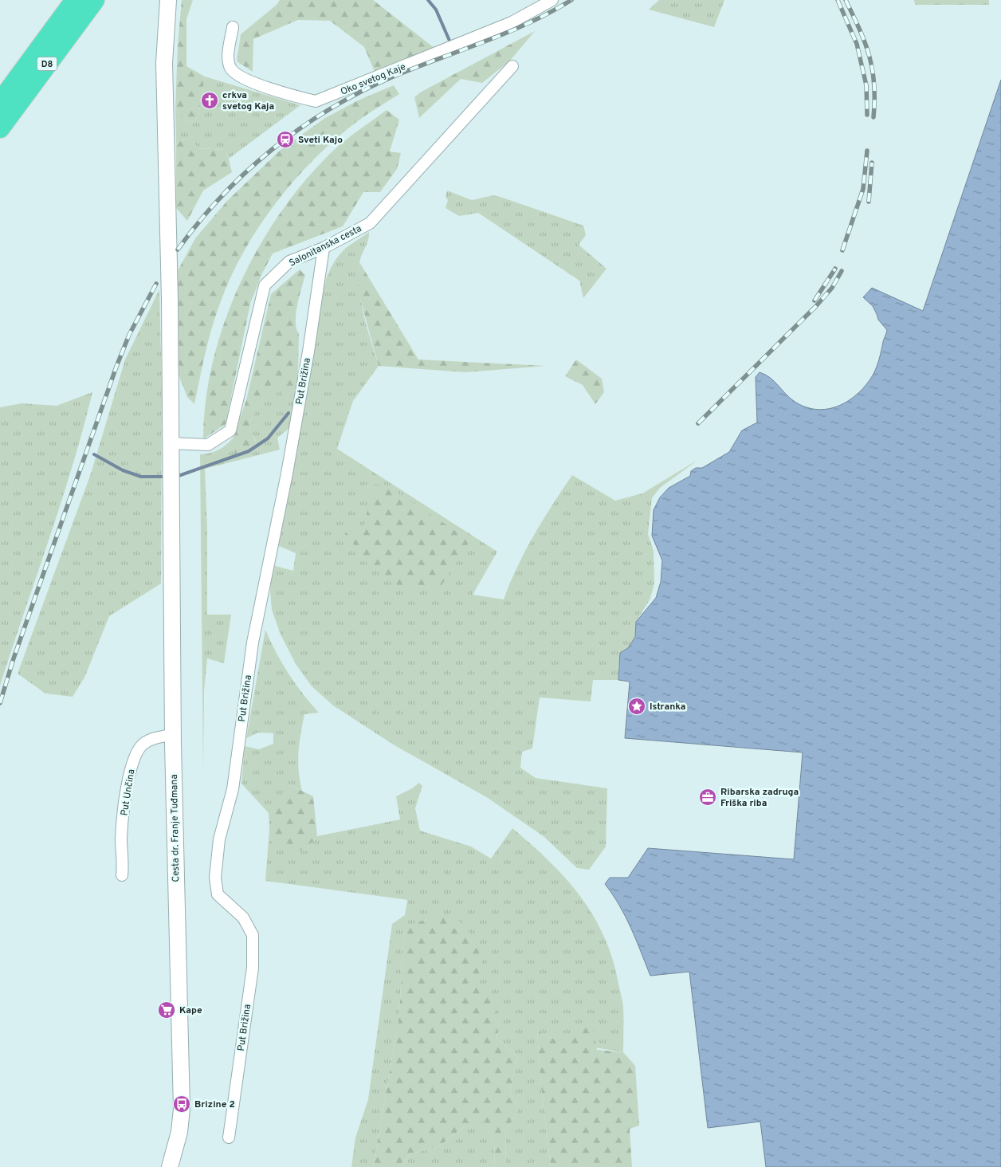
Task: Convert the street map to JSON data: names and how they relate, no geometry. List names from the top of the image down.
{
  "streets": {
    "highway": ["D8"],
    "main road": ["Cesta dr. Franje Tuđmana"],
    "street": [
      "Oko svetog Kaje",
      "Salonitanska cesta",
      "Put Brižina",
      "Put Unčina"
    ]
  },
  "crossings": [
    ["Salonitanska cesta", "Put Brižina"],
    ["Salonitanska cesta", "Cesta dr. Franje Tuđmana"],
    ["Put Unčina", "Cesta dr. Franje Tuđmana"]
  ],
  "places": {
    "church": ["crkva svetog Kaja"],
    "station": ["Sveti Kajo"],
    "place": ["Istranka"],
    "office": ["Ribarska zadruga Friška riba"],
    "supermarket": ["Kape"],
    "bus stop": ["Brizine 2"]
  }
}
